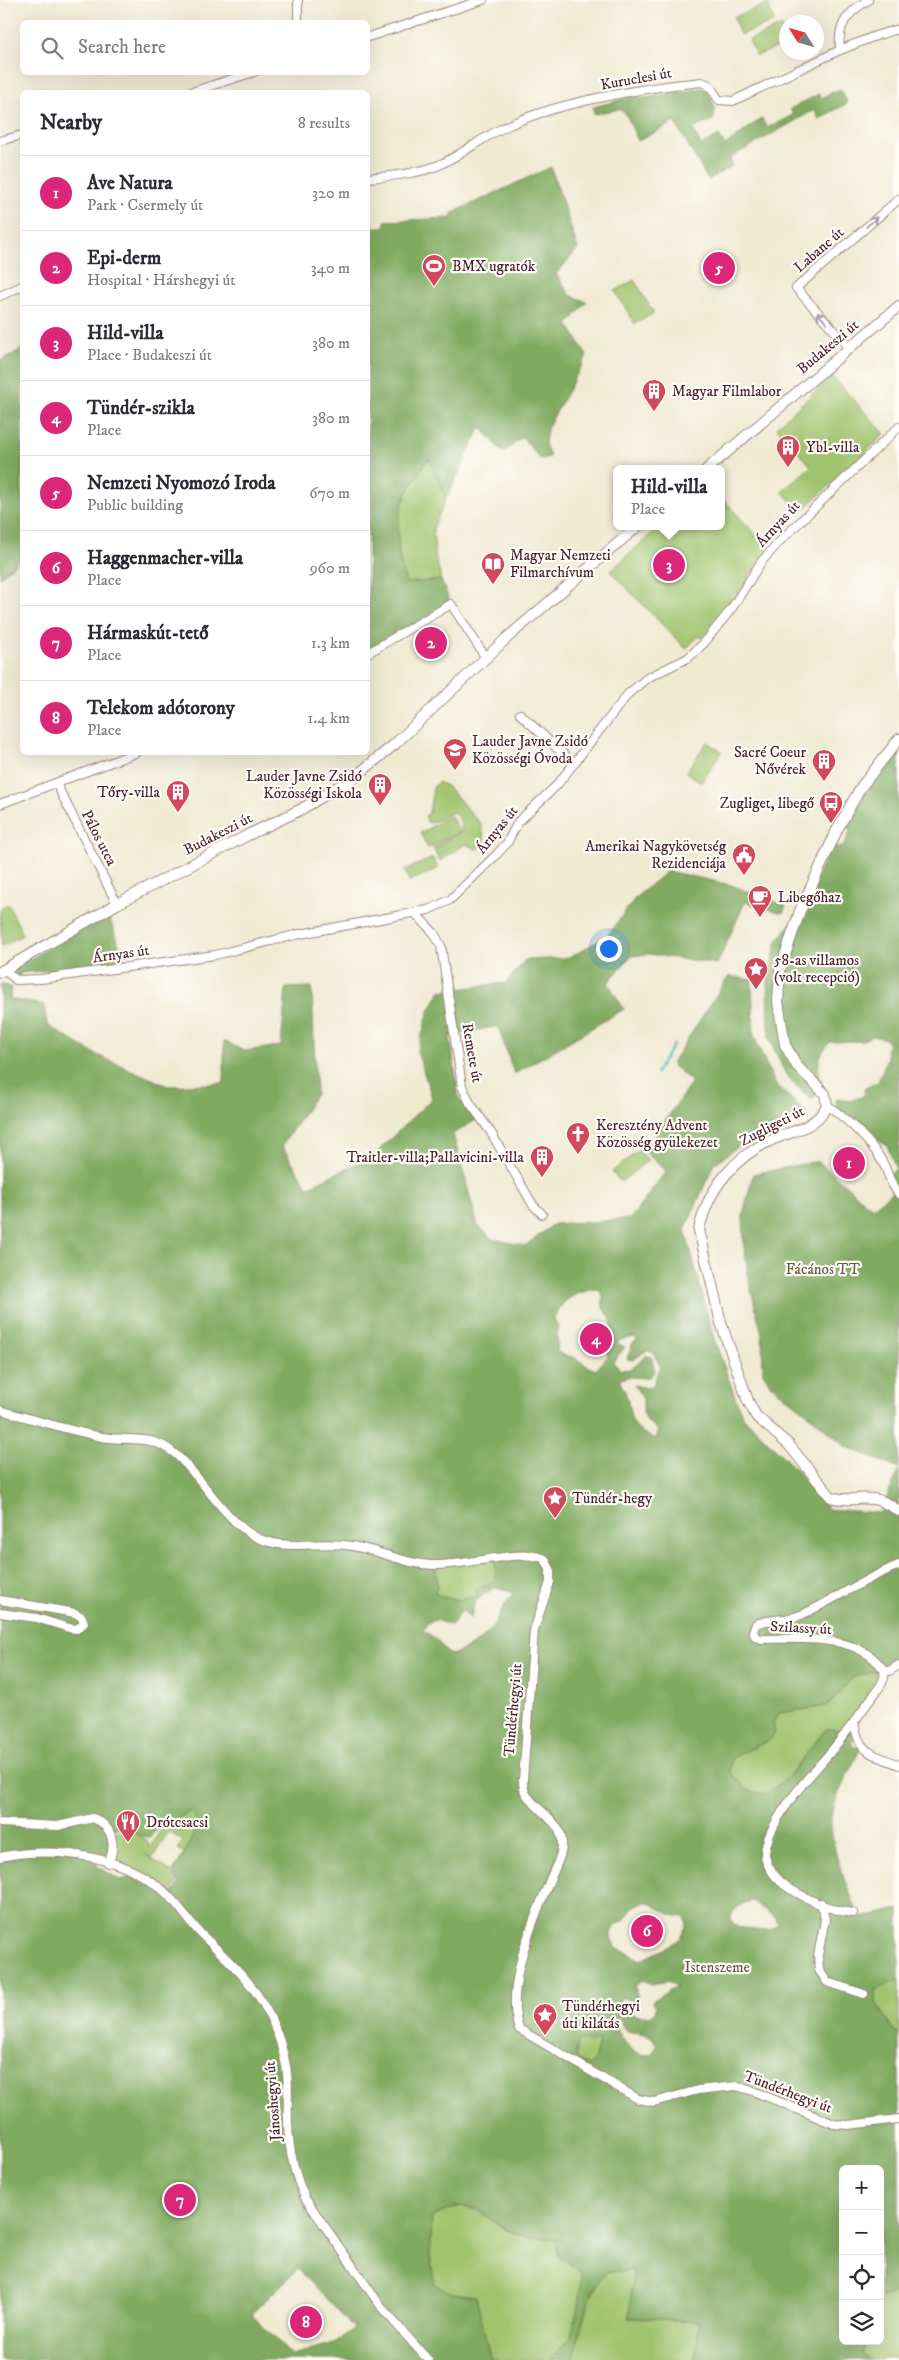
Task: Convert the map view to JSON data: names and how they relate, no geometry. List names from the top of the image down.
{
  "streets": {
    "main road": ["Budakeszi út", "Zugligeti út"],
    "street": [
      "Kuruclesi út",
      "Labanc út",
      "Árnyas út",
      "Pálos utca",
      "Remete út",
      "Szilassy út",
      "Tündérhegyi út",
      "Jánoshegyi út"
    ]
  },
  "crossings": [
    ["Labanc út", "Budakeszi út"],
    ["Budakeszi út", "Árnyas út"],
    ["Budakeszi út", "Pálos utca"],
    ["Árnyas út", "Remete út"]
  ],
  "parks": ["Fácános TT", "Istenszeme"],
  "places": {
    "sports": ["BMX ugratók"],
    "building": [
      "Magyar Filmlabor",
      "Ybl-villa",
      "Sacré Coeur Nővérek",
      "Lauder Javne Zsidó Közösségi Iskola",
      "Tőry-villa",
      "Traitler-villa;Pallavicini-villa"
    ],
    "library": ["Magyar Nemzeti Filmarchívum"],
    "school or university": ["Lauder Javne Zsidó Közösségi Óvoda"],
    "bus stop": ["Zugliget, libegő"],
    "public building": ["Amerikai Nagykövetség Rezidenciája"],
    "cafe": ["Libegőhaz"],
    "place": ["58-as villamos (volt recepció)", "Tündér-hegy", "Tündérhegyi úti kilátás"],
    "church": ["Keresztény Advent Közösség gyülekezet"],
    "restaurant": ["Drótcsacsi"]
  },
  "north": "top left",
  "page": {
    "search": "Search here",
    "heading": ["Nearby", "8 results"],
    "list": [
      {
        "mark": "1",
        "name": "Ave Natura",
        "note": "Park · Csermely út",
        "value": "320 m"
      },
      {
        "mark": "2",
        "name": "Epi-derm",
        "note": "Hospital · Hárshegyi út",
        "value": "340 m"
      },
      {
        "mark": "3",
        "name": "Hild-villa",
        "note": "Place · Budakeszi út",
        "value": "380 m"
      },
      {
        "mark": "4",
        "name": "Tündér-szikla",
        "note": "Place",
        "value": "380 m"
      },
      {
        "mark": "5",
        "name": "Nemzeti Nyomozó Iroda",
        "note": "Public building",
        "value": "670 m"
      },
      {
        "mark": "6",
        "name": "Haggenmacher-villa",
        "note": "Place",
        "value": "960 m"
      },
      {
        "mark": "7",
        "name": "Hármaskút-tető",
        "note": "Place",
        "value": "1.3 km"
      },
      {
        "mark": "8",
        "name": "Telekom adótorony",
        "note": "Place",
        "value": "1.4 km"
      }
    ],
    "pins": [
      "5",
      "3",
      "2",
      "1",
      "4",
      "6",
      "7",
      "8"
    ],
    "popup": ["Hild-villa", "Place"],
    "map_buttons": ["+", "−"]
  }
}
